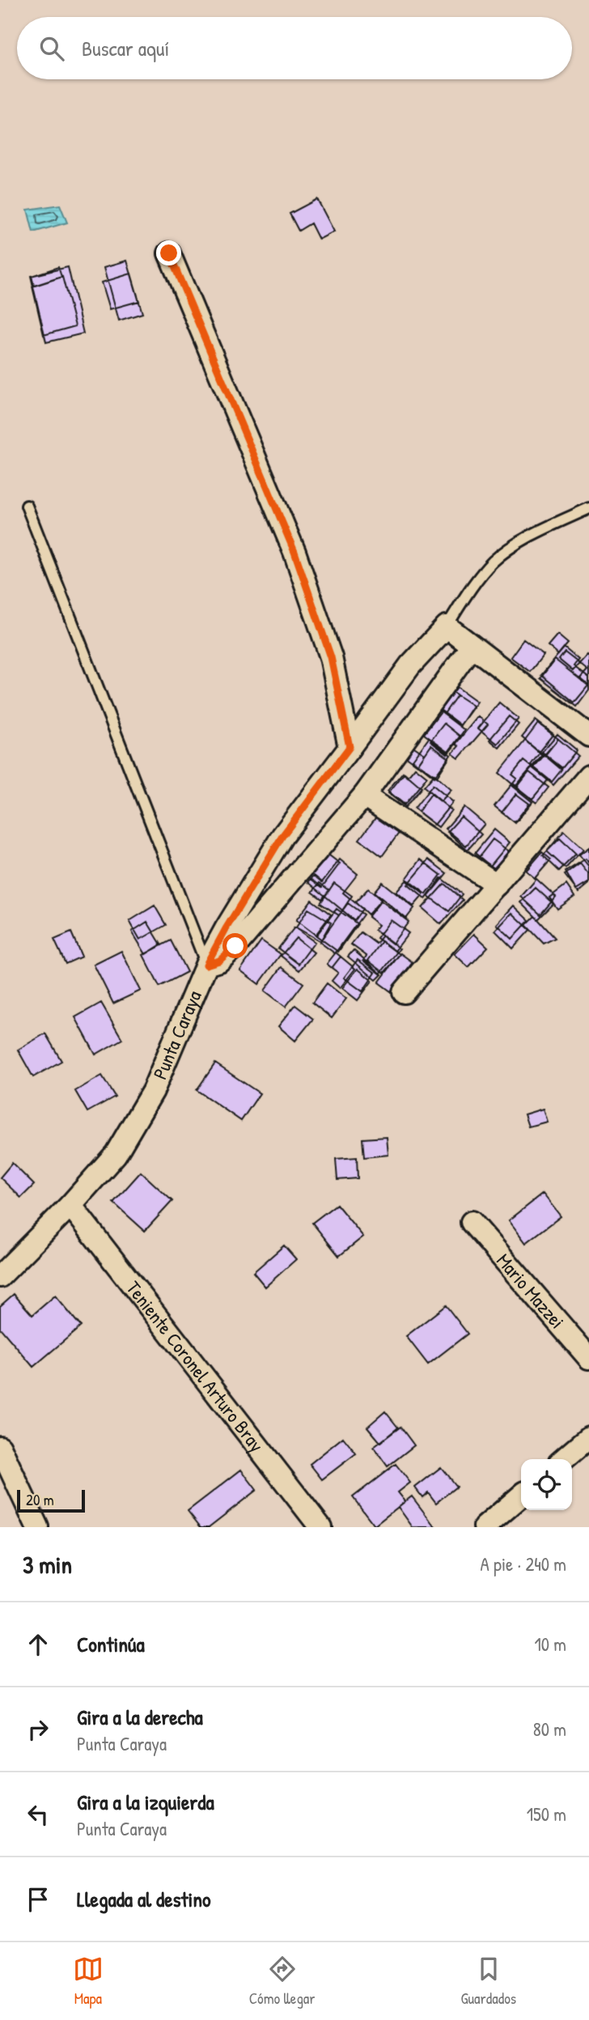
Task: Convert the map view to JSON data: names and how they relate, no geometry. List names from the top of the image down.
{
  "streets": {
    "street": ["Punta Caraya", "Mario Mazzei", "Teniente Coronel Arturo Bray"]
  },
  "crossings": [
    ["Punta Caraya", "Teniente Coronel Arturo Bray"]
  ],
  "scale_bar": "20 m",
  "page": {
    "search": "Buscar aquí",
    "scale": "20 m",
    "heading": ["3 min", "A pie · 240 m"],
    "list": [
      ["Continúa", "10 m"],
      ["Gira a la derecha", "Punta Caraya", "80 m"],
      ["Gira a la izquierda", "Punta Caraya", "150 m"],
      "Llegada al destino"
    ],
    "nav": ["Mapa", "Cómo llegar", "Guardados"]
  }
}
